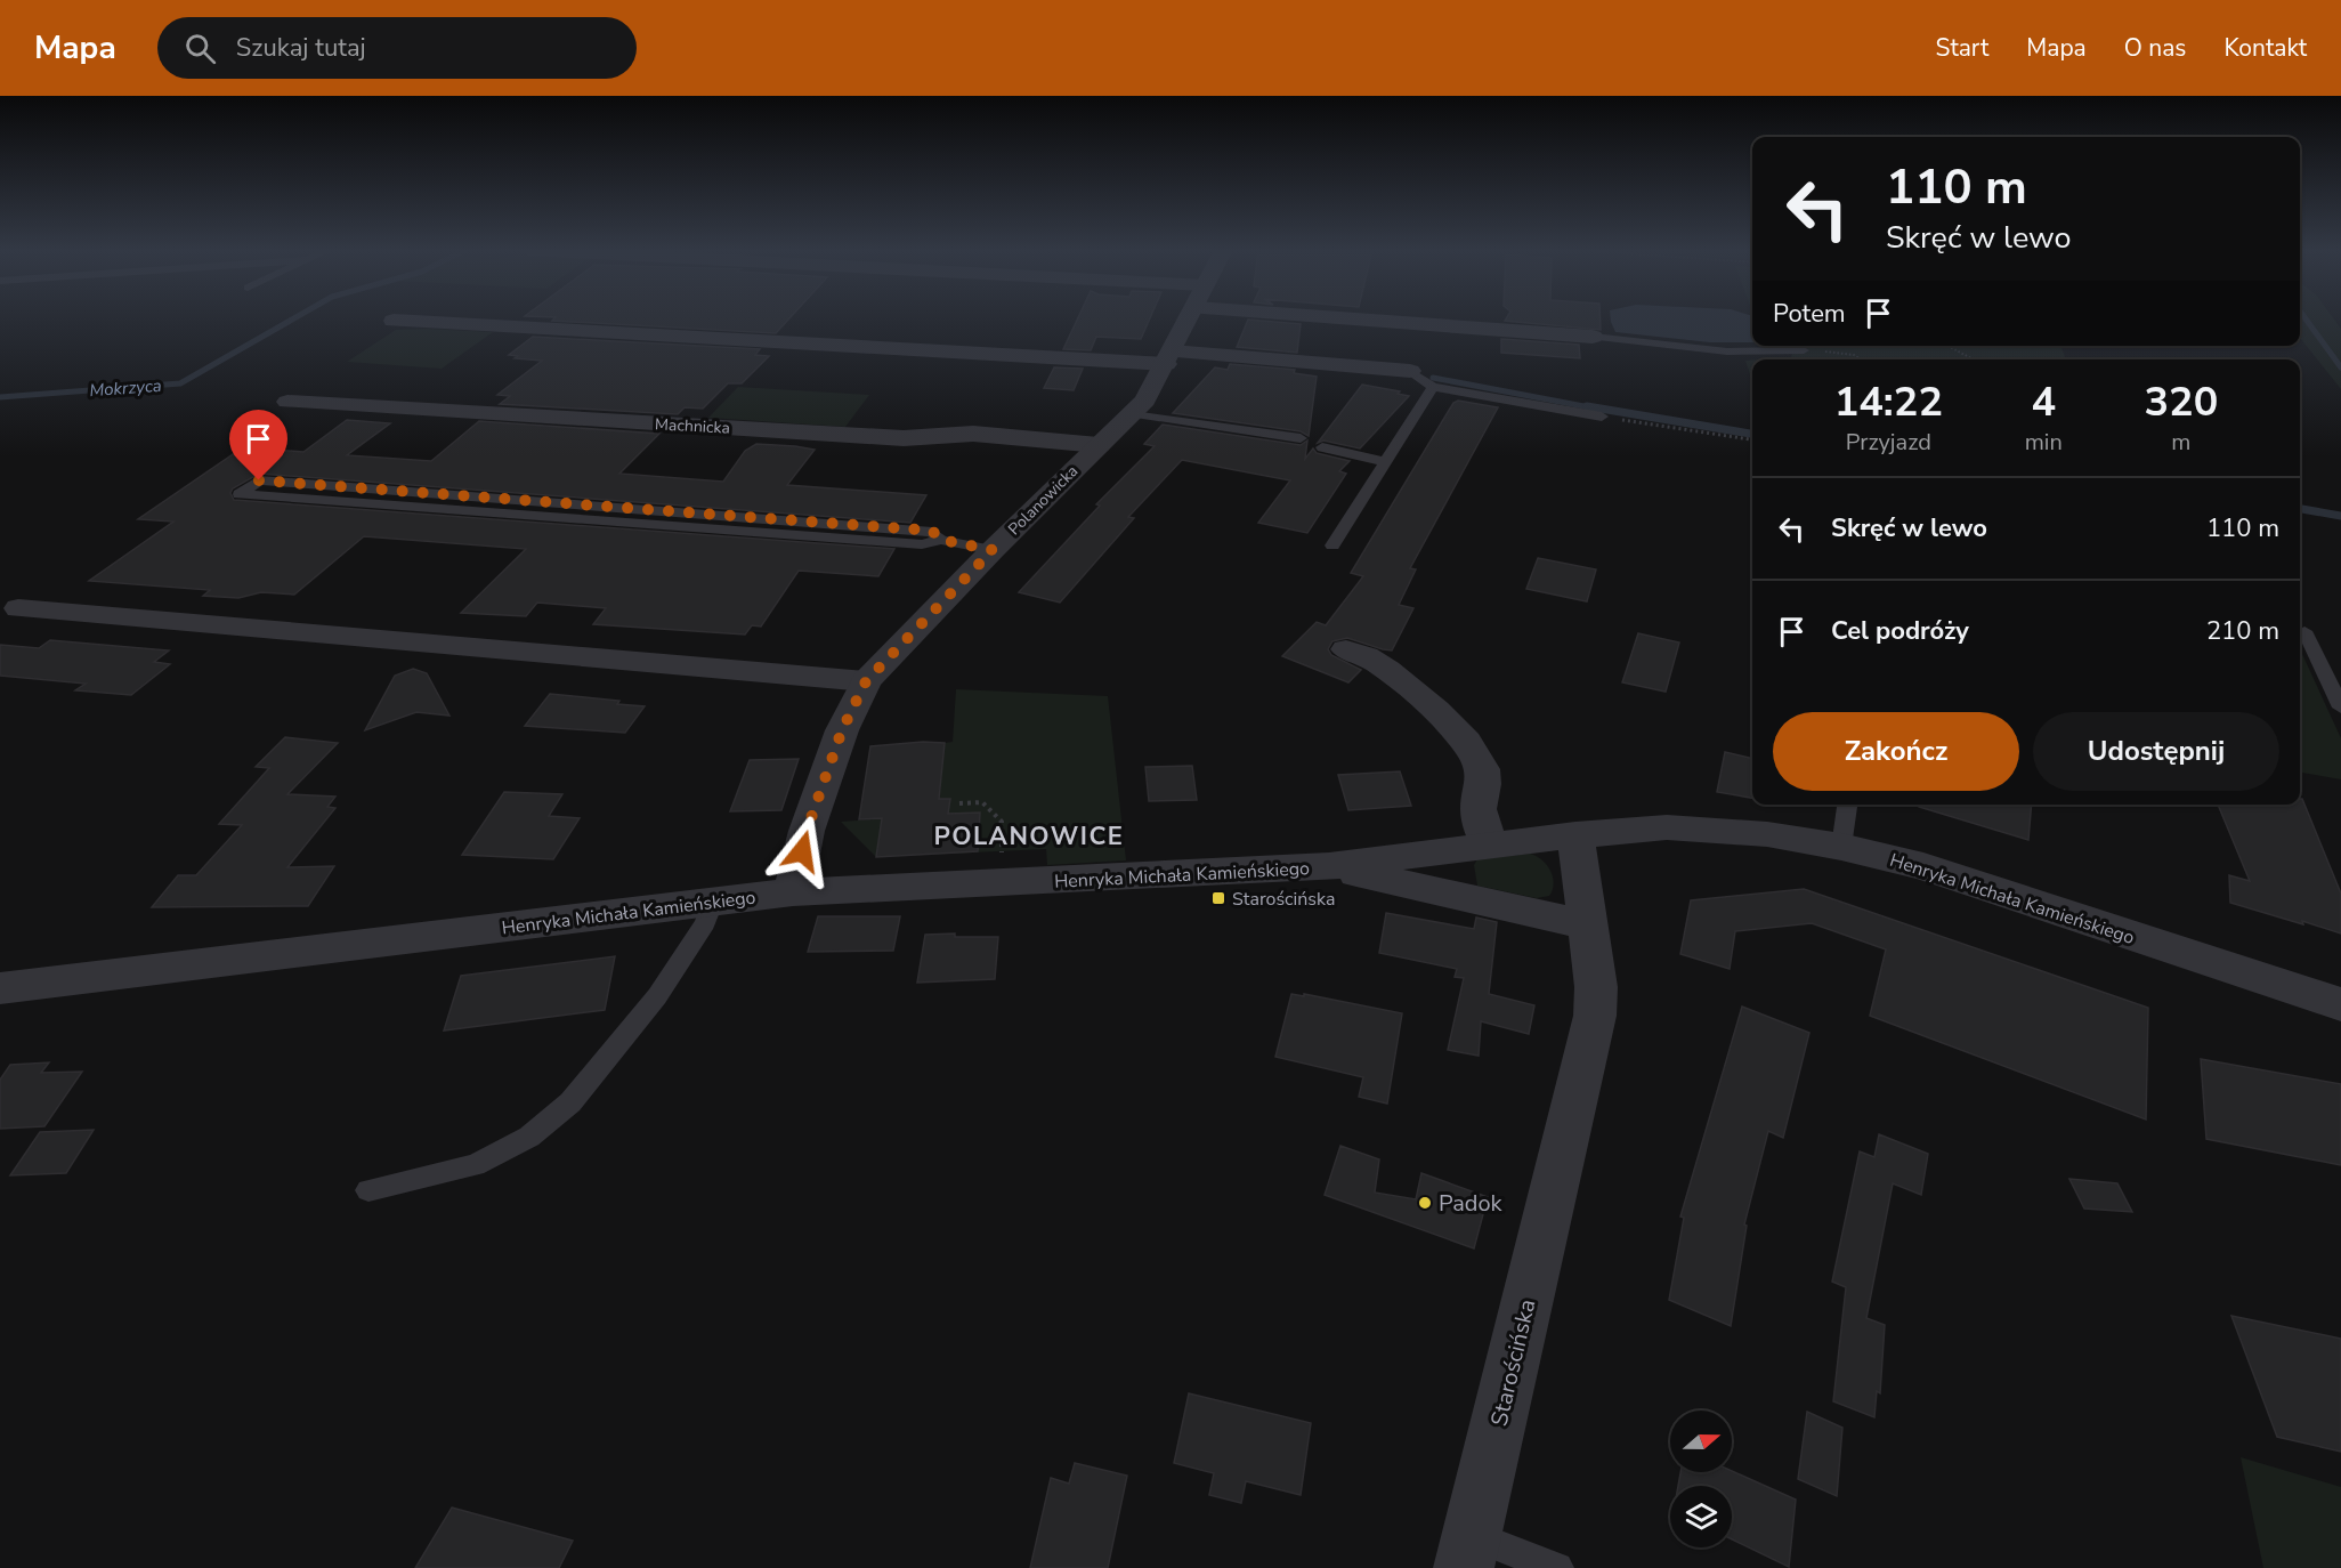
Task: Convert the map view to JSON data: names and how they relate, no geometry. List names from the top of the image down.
{
  "streets": {
    "street": [
      "Machnicka",
      "Polanowicka",
      "Henryka Michała Kamieńskiego",
      "Starościńska"
    ]
  },
  "crossings": [
    ["Machnicka", "Polanowicka"],
    ["Polanowicka", "Henryka Michała Kamieńskiego"],
    ["Henryka Michała Kamieńskiego", "Starościńska"]
  ],
  "districts": ["POLANOWICE"],
  "water": ["Mokrzyca"],
  "places": {
    "transit": ["Starościńska"],
    "other": ["Padok"]
  },
  "north": "right",
  "page": {
    "header": "Mapa",
    "search": "Szukaj tutaj",
    "nav": [
      "Start",
      "Mapa",
      "O nas",
      "Kontakt"
    ],
    "turn": ["110 m", "Skręć w lewo"],
    "then": "Potem",
    "eta": [
      "14:22",
      "Przyjazd",
      "4",
      "min",
      "320",
      "m"
    ],
    "list": [
      {
        "name": "Skręć w lewo",
        "value": "110 m"
      },
      {
        "name": "Cel podróży",
        "value": "210 m"
      }
    ],
    "buttons": ["Zakończ", "Udostępnij"]
  }
}
